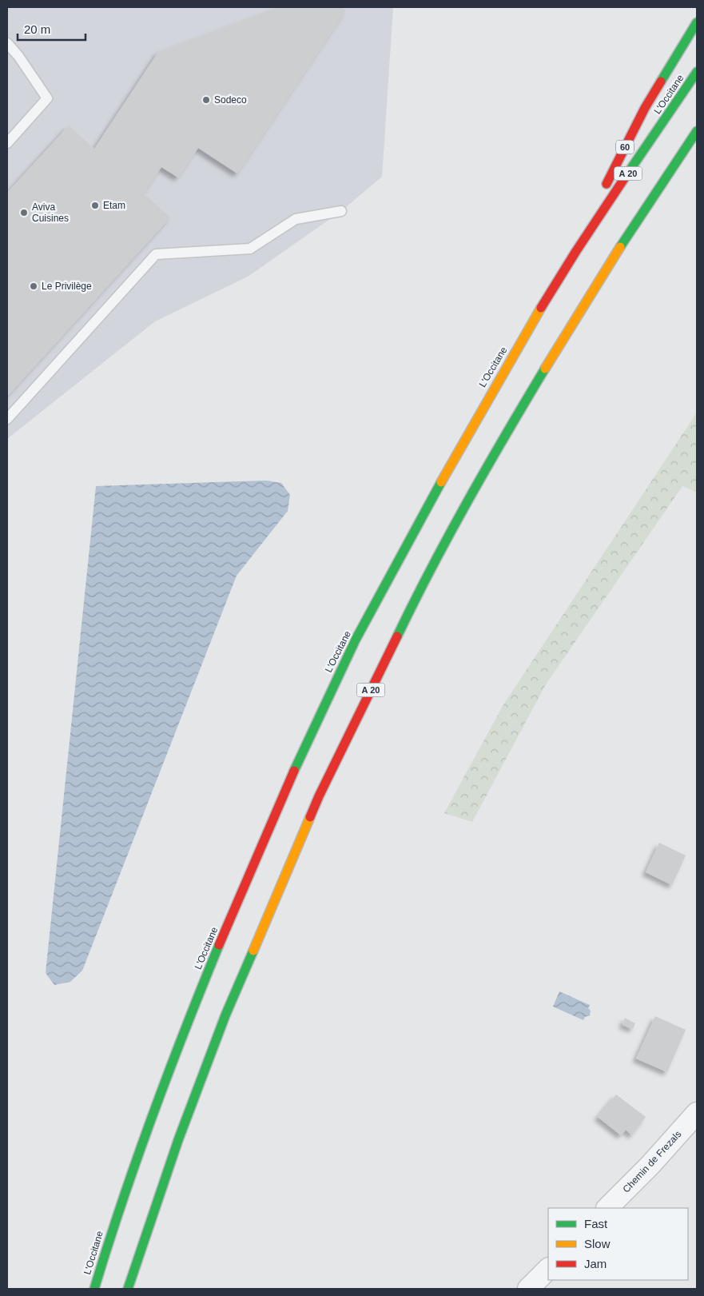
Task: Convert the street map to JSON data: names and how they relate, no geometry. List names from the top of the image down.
{
  "streets": {
    "highway": ["L'Occitane", "60", "A 20"],
    "street": ["Chemin de Frezals"]
  },
  "crossings": [
    ["L'Occitane", "60"]
  ],
  "places": [
    "Sodeco",
    "Etam",
    "Aviva Cuisines",
    "Le Privilège"
  ],
  "legend": ["Fast", "Slow", "Jam"],
  "scale_bar": "20 m"
}
